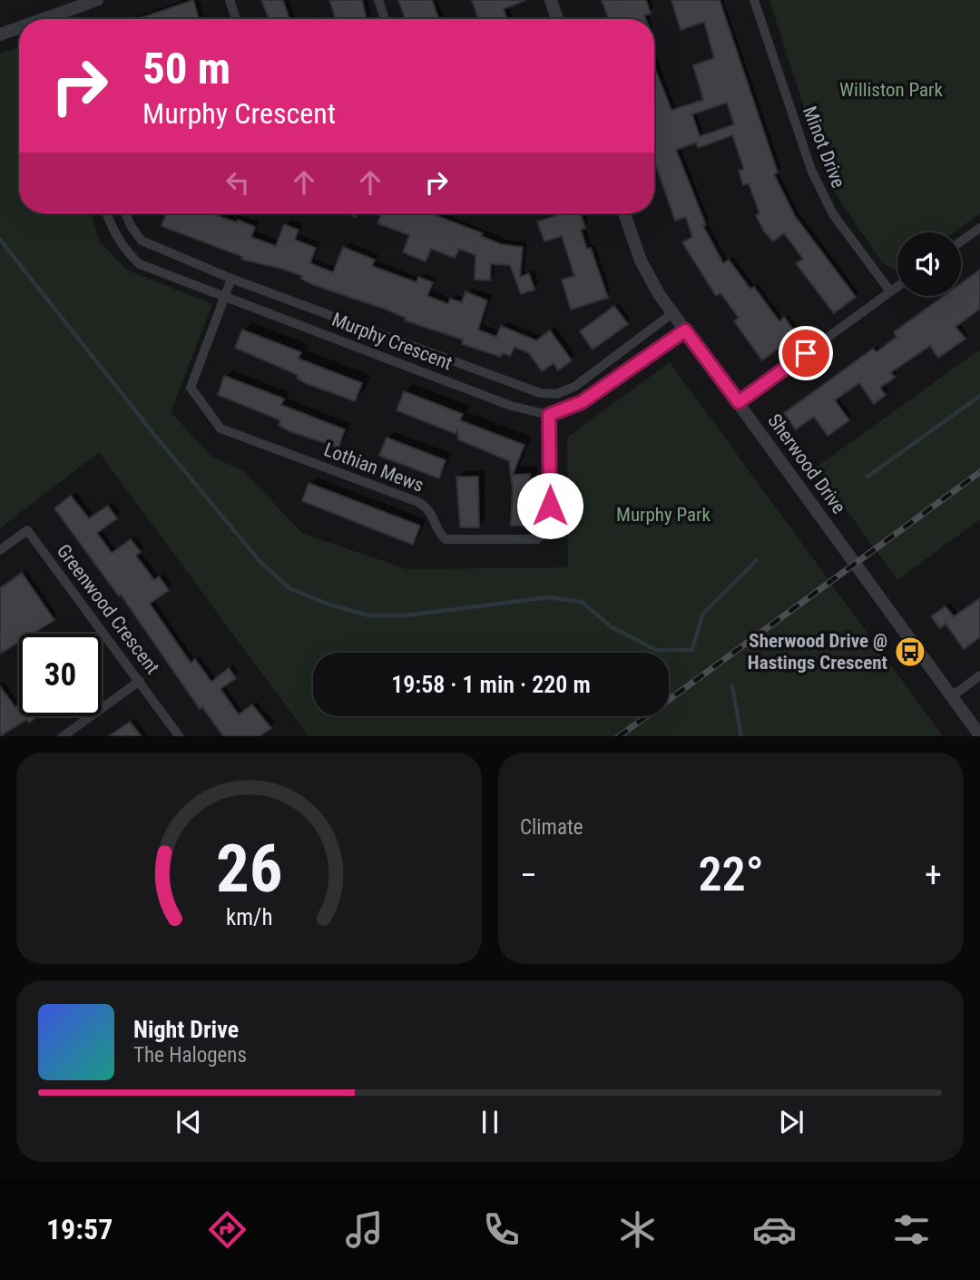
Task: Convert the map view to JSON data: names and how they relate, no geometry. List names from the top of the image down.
{
  "streets": {
    "street": [
      "Minot Drive",
      "Murphy Crescent",
      "Sherwood Drive",
      "Lothian Mews",
      "Greenwood Crescent"
    ]
  },
  "crossings": [
    ["Murphy Crescent", "Sherwood Drive"],
    ["Murphy Crescent", "Lothian Mews"]
  ],
  "parks": ["Williston Park", "Murphy Park"],
  "places": {
    "bus stop": ["Sherwood Drive @ Hastings Crescent"]
  },
  "page": {
    "turn": ["50 m", "Murphy Crescent"],
    "limit": "30",
    "trip": "19:58 · 1 min · 220 m",
    "tile": "Climate",
    "heat": ["−", "22°", "+"],
    "song": ["Night Drive", "The Halogens"],
    "tabs": "19:57",
    "gauge": ["26", "km/h"]
  }
}
